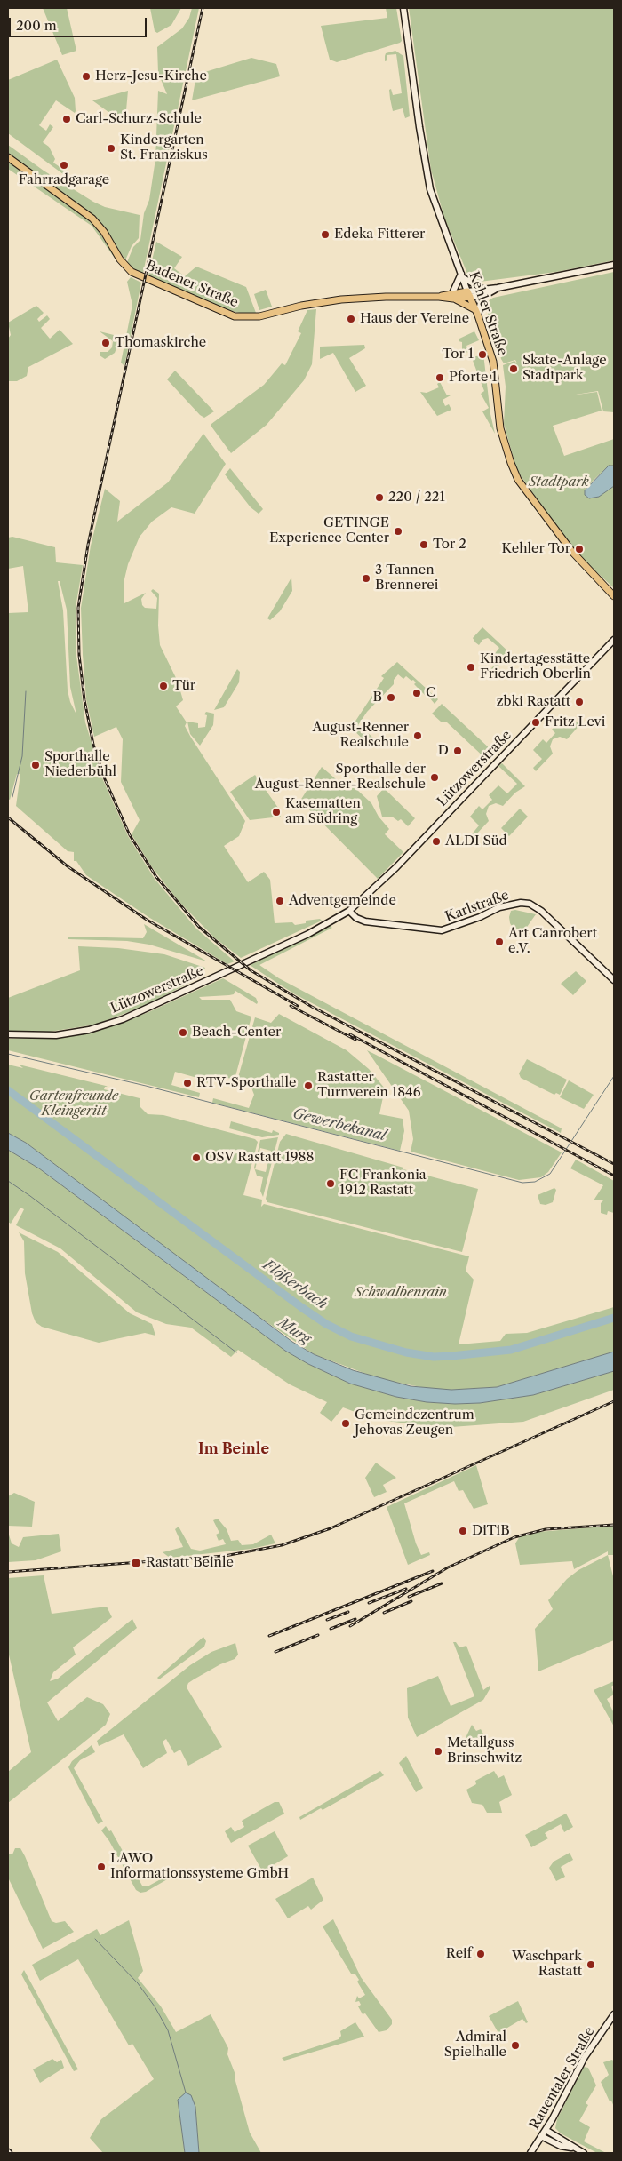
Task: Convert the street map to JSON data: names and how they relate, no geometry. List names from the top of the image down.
{
  "streets": {
    "main road": [
      "Badener Straße",
      "Kehler Straße",
      "Lützowerstraße",
      "Karlstraße",
      "Rauentaler Straße"
    ]
  },
  "crossings": [
    ["Badener Straße", "Kehler Straße"],
    ["Lützowerstraße", "Karlstraße"]
  ],
  "districts": ["Im Beinle"],
  "water": ["Gewerbekanal", "Flößerbach", "Murg"],
  "parks": ["Stadtpark", "Gartenfreunde Kleingeritt", "Schwalbenrain"],
  "places": [
    "Herz-Jesu-Kirche",
    "Carl-Schurz-Schule",
    "Kindergarten St. Franziskus",
    "Fahrradgarage",
    "Edeka Fitterer",
    "Haus der Vereine",
    "Thomaskirche",
    "Tor 1",
    "Skate-Anlage Stadtpark",
    "Pforte 1",
    "220 / 221",
    "GETINGE Experience Center",
    "Tor 2",
    "Kehler Tor",
    "3 Tannen Brennerei",
    "Kindertagesstätte Friedrich Oberlin",
    "Tür",
    "C",
    "B",
    "zbki Rastatt",
    "Fritz Levi",
    "August-Renner Realschule",
    "D",
    "Sporthalle Niederbühl",
    "Sporthalle der August-Renner-Realschule",
    "Kasematten am Südring",
    "ALDI Süd",
    "Adventgemeinde",
    "Art Canrobert e.V.",
    "Beach-Center",
    "RTV-Sporthalle",
    "Rastatter Turnverein 1846",
    "OSV Rastatt 1988",
    "FC Frankonia 1912 Rastatt",
    "Gemeindezentrum Jehovas Zeugen",
    "DiTiB",
    "Rastatt Beinle",
    "Metallguss Brinschwitz",
    "LAWO Informationssysteme GmbH",
    "Reif",
    "Waschpark Rastatt",
    "Admiral Spielhalle"
  ],
  "scale_bar": "200 m"
}
